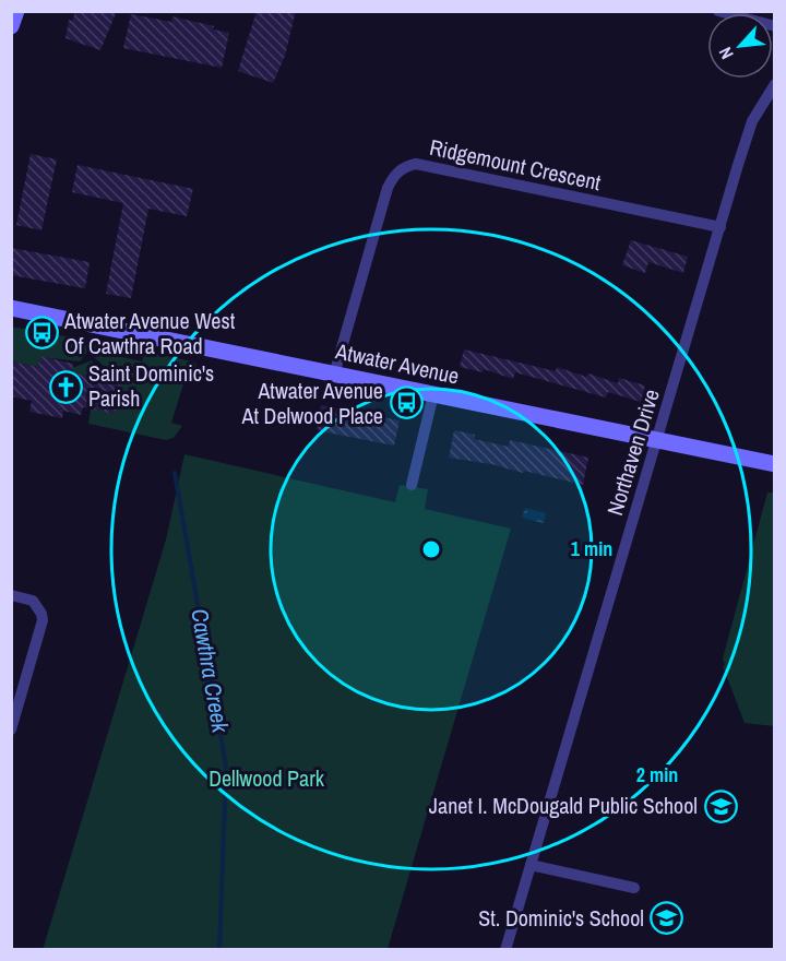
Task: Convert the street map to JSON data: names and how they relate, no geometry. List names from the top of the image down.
{
  "streets": {
    "street": ["Ridgemount Crescent", "Atwater Avenue", "Northaven Drive"]
  },
  "crossings": [
    ["Ridgemount Crescent", "Atwater Avenue"],
    ["Ridgemount Crescent", "Northaven Drive"],
    ["Atwater Avenue", "Northaven Drive"]
  ],
  "water": ["Cawthra Creek"],
  "parks": ["Dellwood Park"],
  "places": {
    "bus stop": ["Atwater Avenue West Of Cawthra Road", "Atwater Avenue At Delwood Place"],
    "church": ["Saint Dominic's Parish"],
    "school or university": ["Janet I. McDougald Public School", "St. Dominic's School"]
  },
  "north": "bottom left",
  "rings": ["1 min", "2 min"]
}
